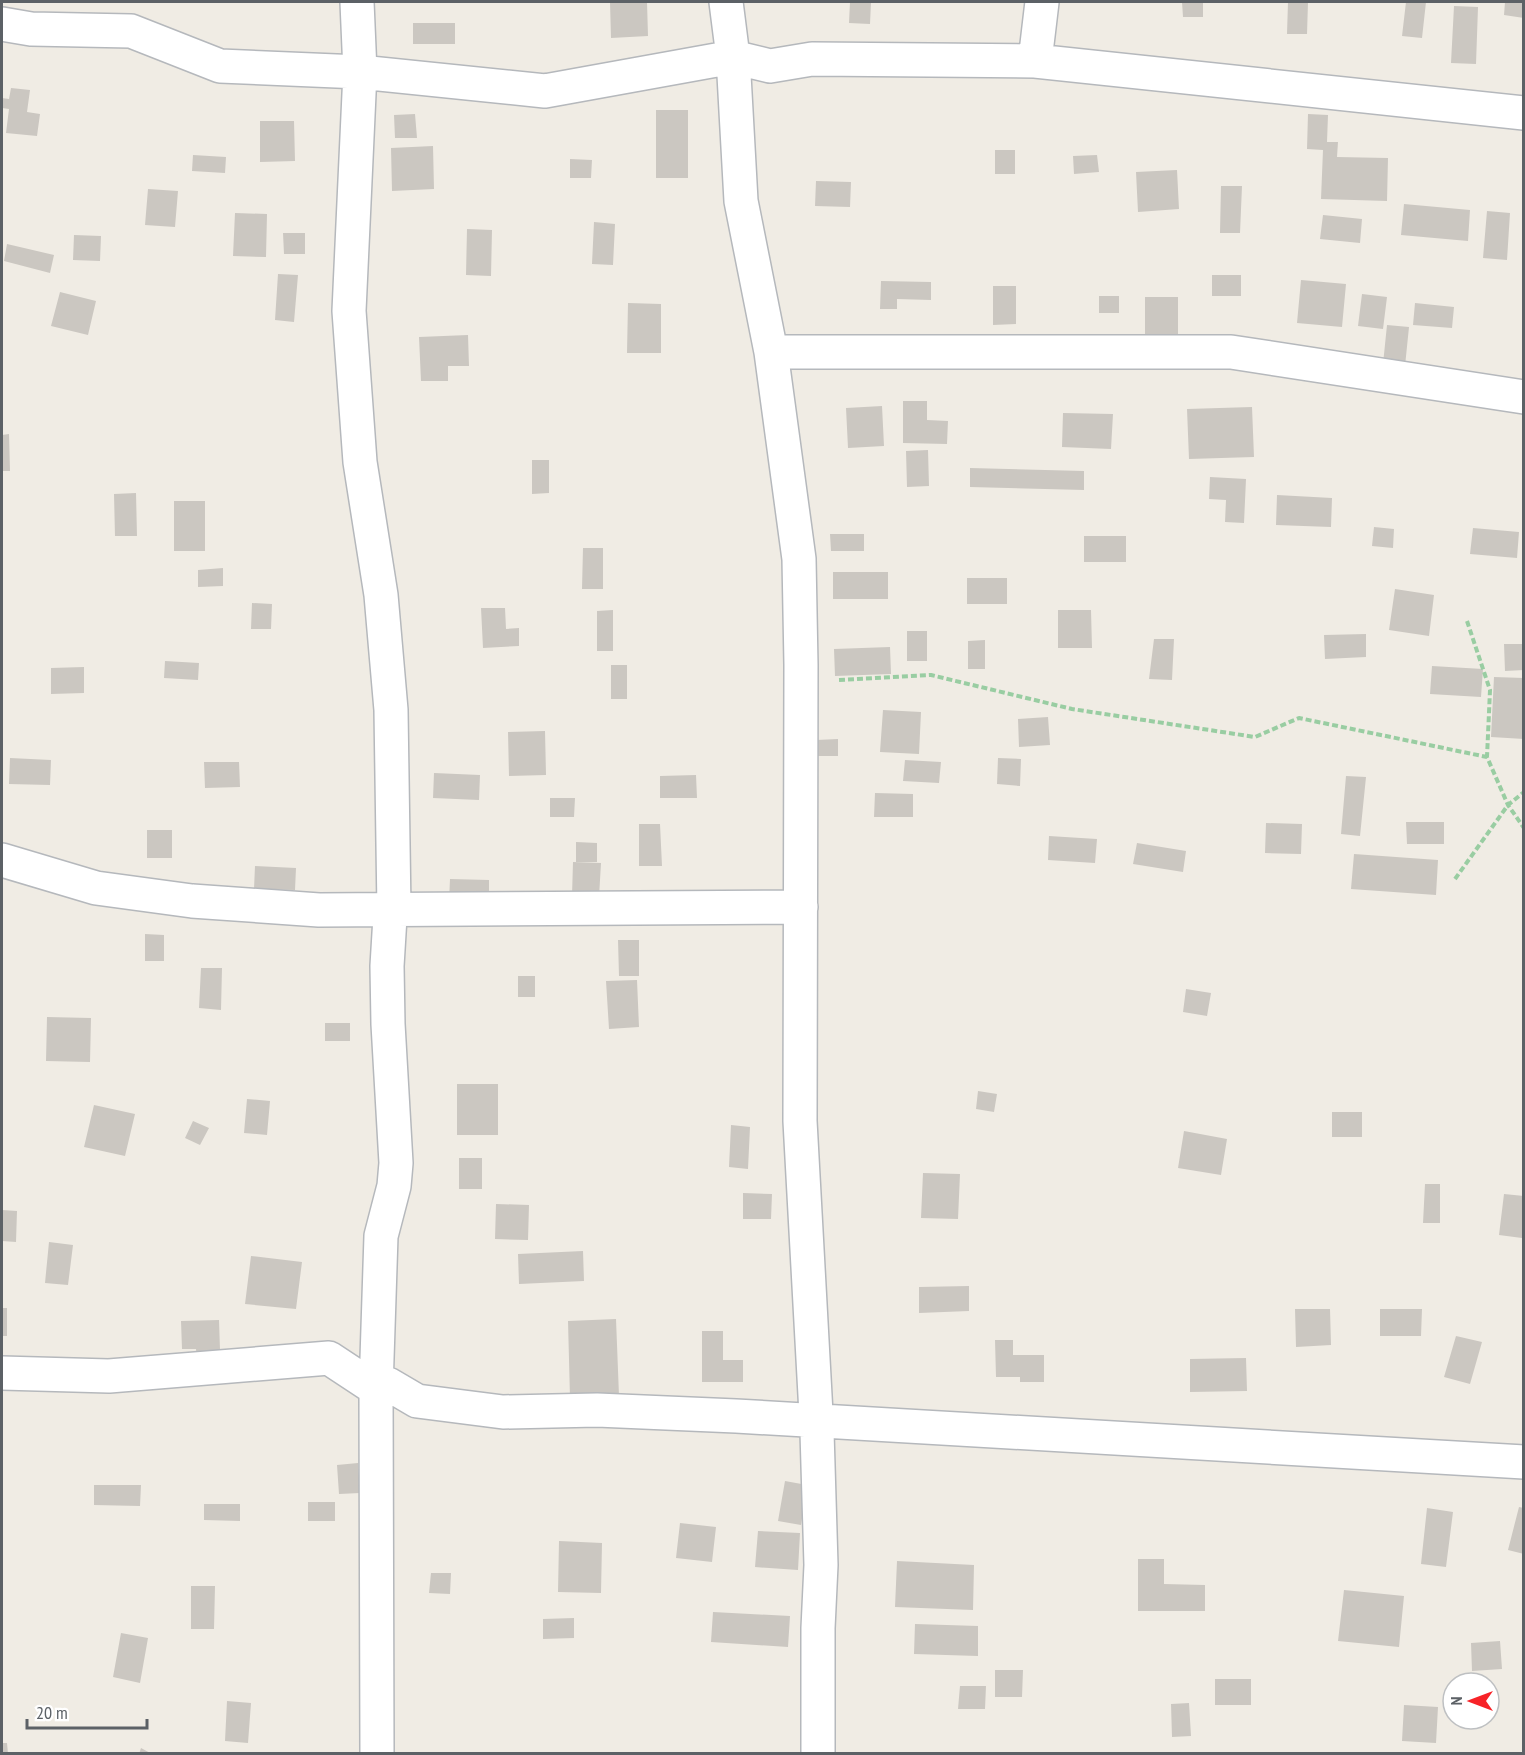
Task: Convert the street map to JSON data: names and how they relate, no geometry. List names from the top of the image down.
{
  "scale_bar": "20 m",
  "north": "left"
}
